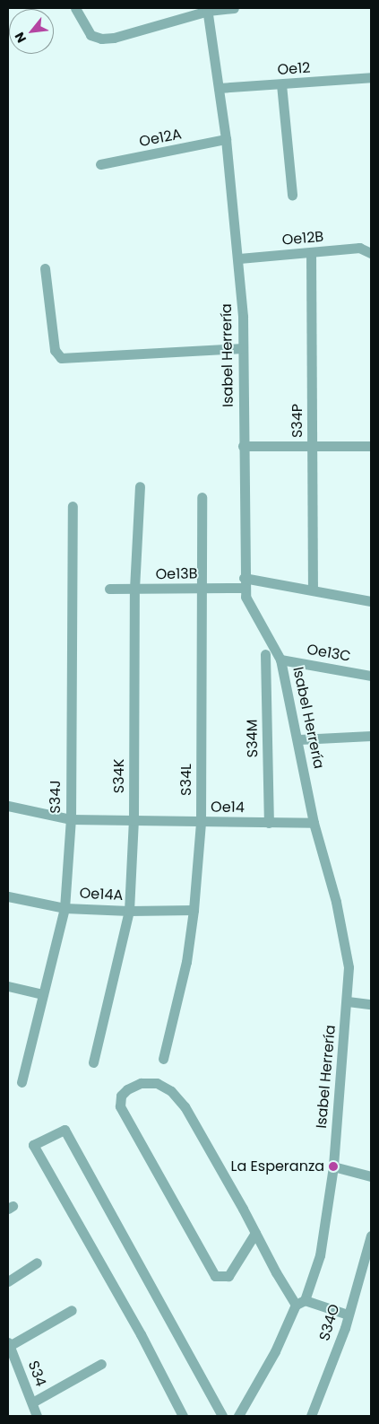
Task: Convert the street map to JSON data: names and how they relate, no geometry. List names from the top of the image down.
{
  "streets": {
    "street": [
      "Oe12",
      "Oe12A",
      "Oe12B",
      "Isabel Herrería",
      "S34P",
      "Oe13B",
      "Oe13C",
      "S34M",
      "S34K",
      "S34L",
      "S34J",
      "Oe14",
      "Oe14A",
      "S34O",
      "S34"
    ]
  },
  "crossings": [
    ["Oe12", "Isabel Herrería"],
    ["Oe12A", "Isabel Herrería"],
    ["Oe12B", "Isabel Herrería"],
    ["Oe12B", "S34P"],
    ["Isabel Herrería", "Oe13B"],
    ["Isabel Herrería", "Oe13C"],
    ["Isabel Herrería", "Oe14"],
    ["S34P", "Oe13B"],
    ["Oe13B", "S34K"],
    ["Oe13B", "S34L"],
    ["S34M", "Oe14"],
    ["S34K", "Oe14"],
    ["S34K", "Oe14A"],
    ["S34L", "Oe14"],
    ["S34L", "Oe14A"],
    ["S34J", "Oe14"],
    ["S34J", "Oe14A"]
  ],
  "places": ["La Esperanza"],
  "north": "bottom left"
}
